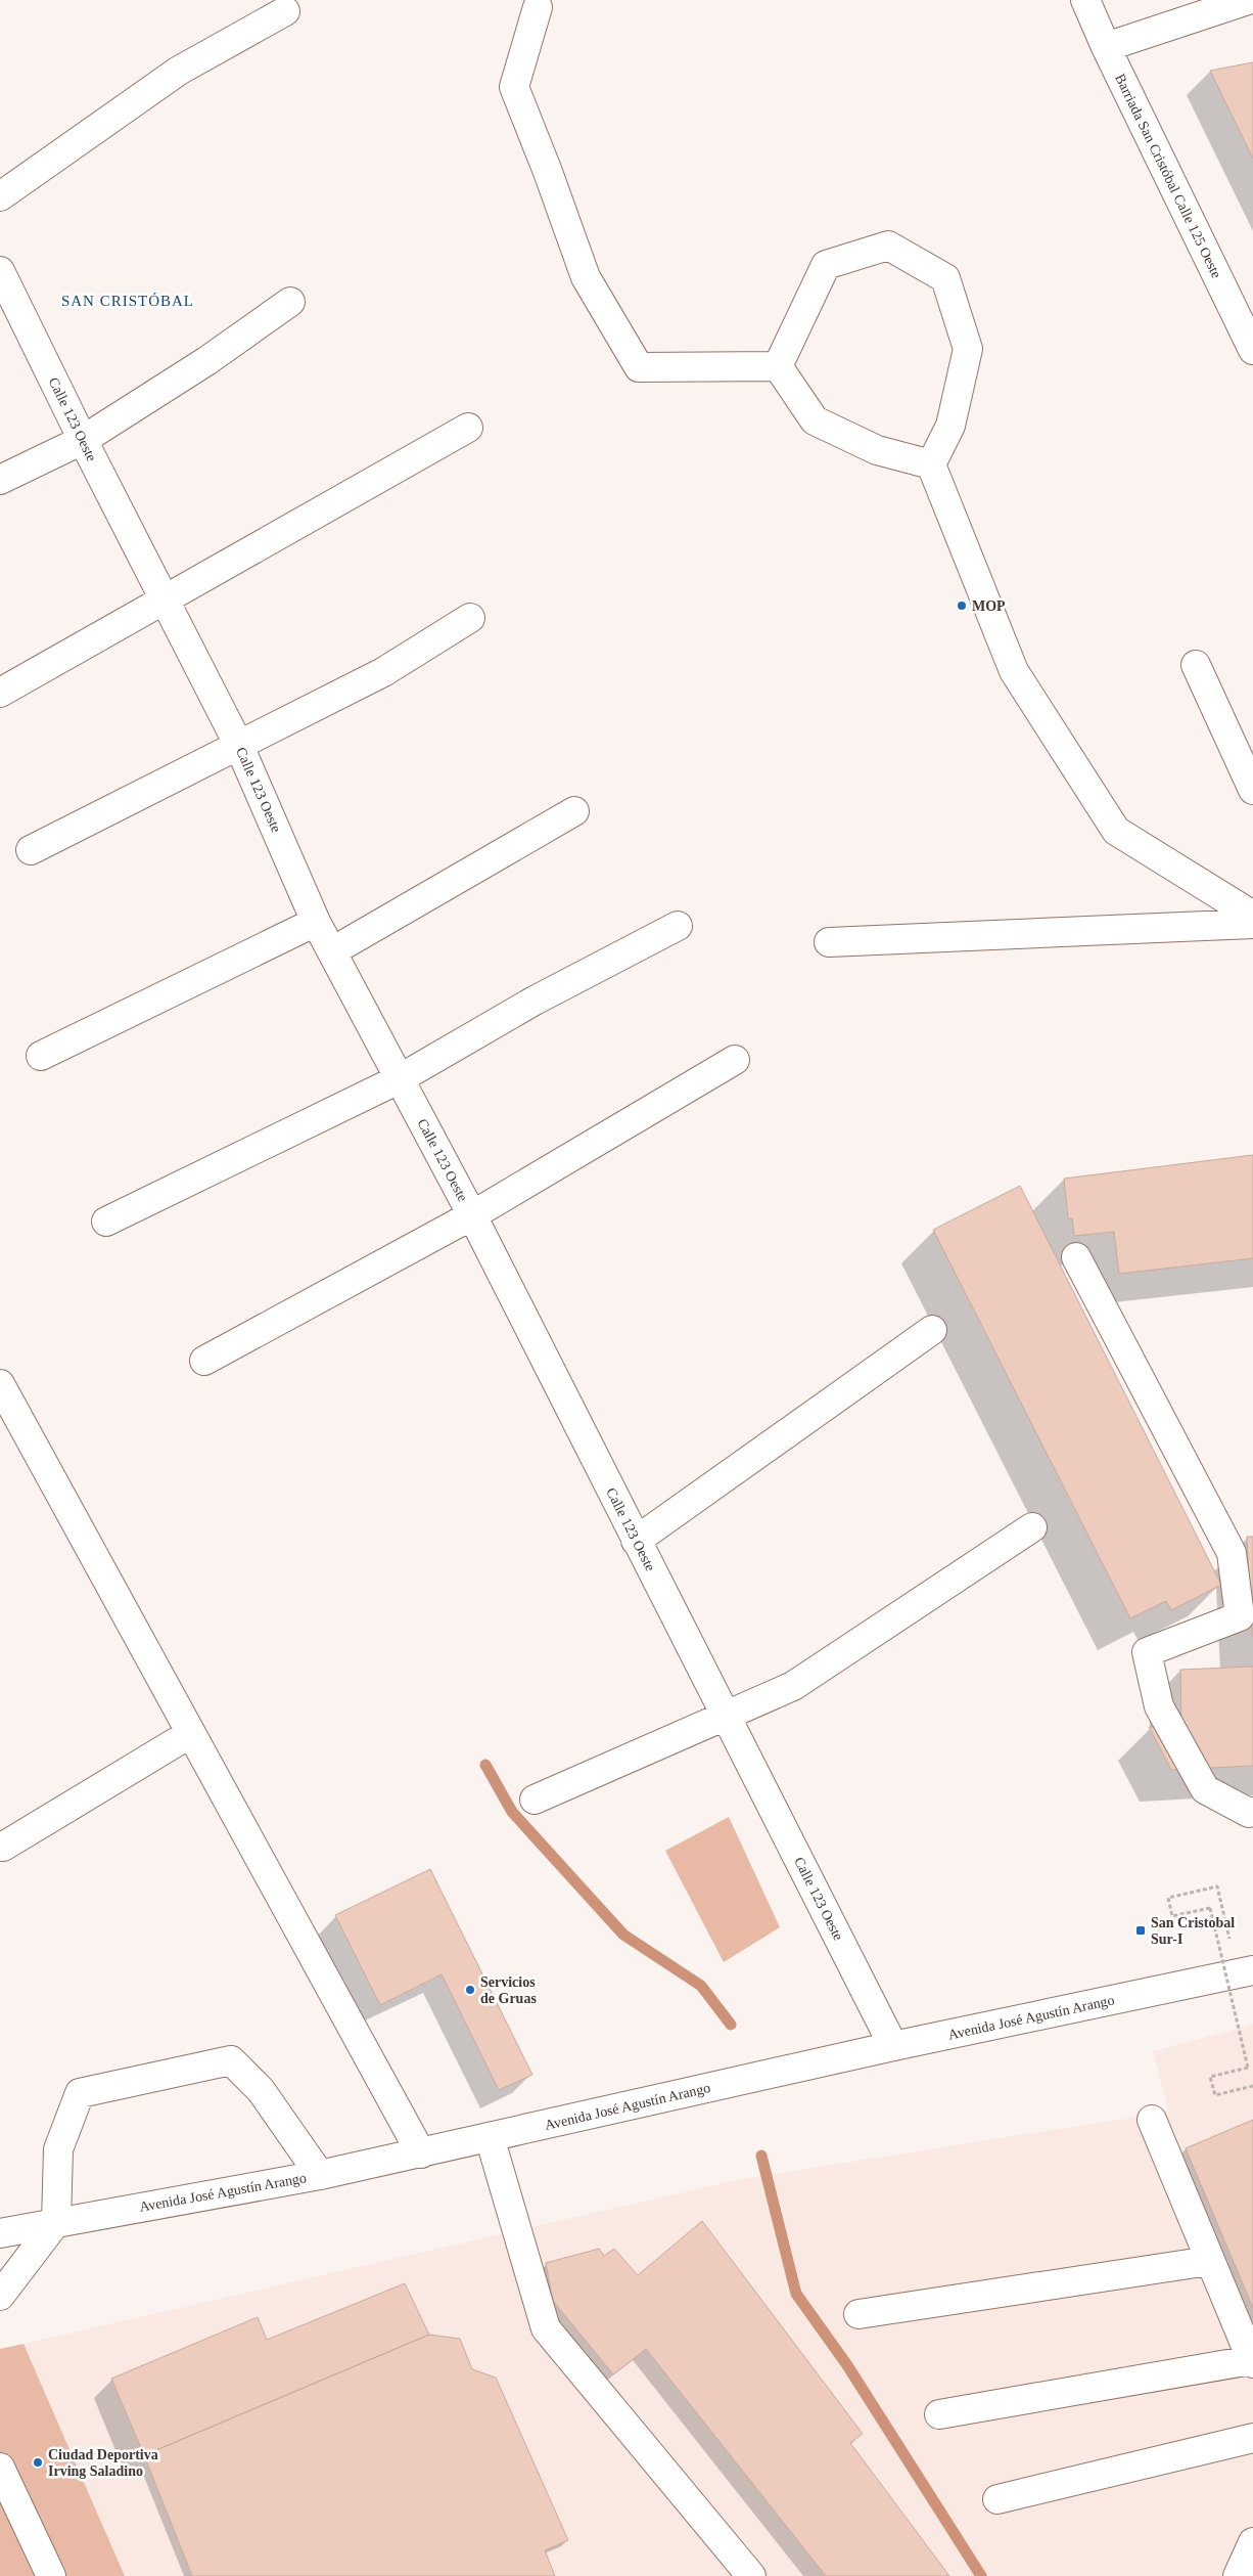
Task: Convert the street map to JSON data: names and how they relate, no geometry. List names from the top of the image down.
{
  "streets": {
    "street": ["Barriada San Cristóbal Calle 125 Oeste", "Calle 123 Oeste", "Avenida José Agustín Arango"]
  },
  "crossings": [
    ["Calle 123 Oeste", "Avenida José Agustín Arango"]
  ],
  "districts": ["SAN CRISTÓBAL"],
  "places": {
    "other": ["MOP", "Servicios de Gruas", "Ciudad Deportiva Irving Saladino"],
    "transit": ["San Cristobal Sur-I"]
  }
}
